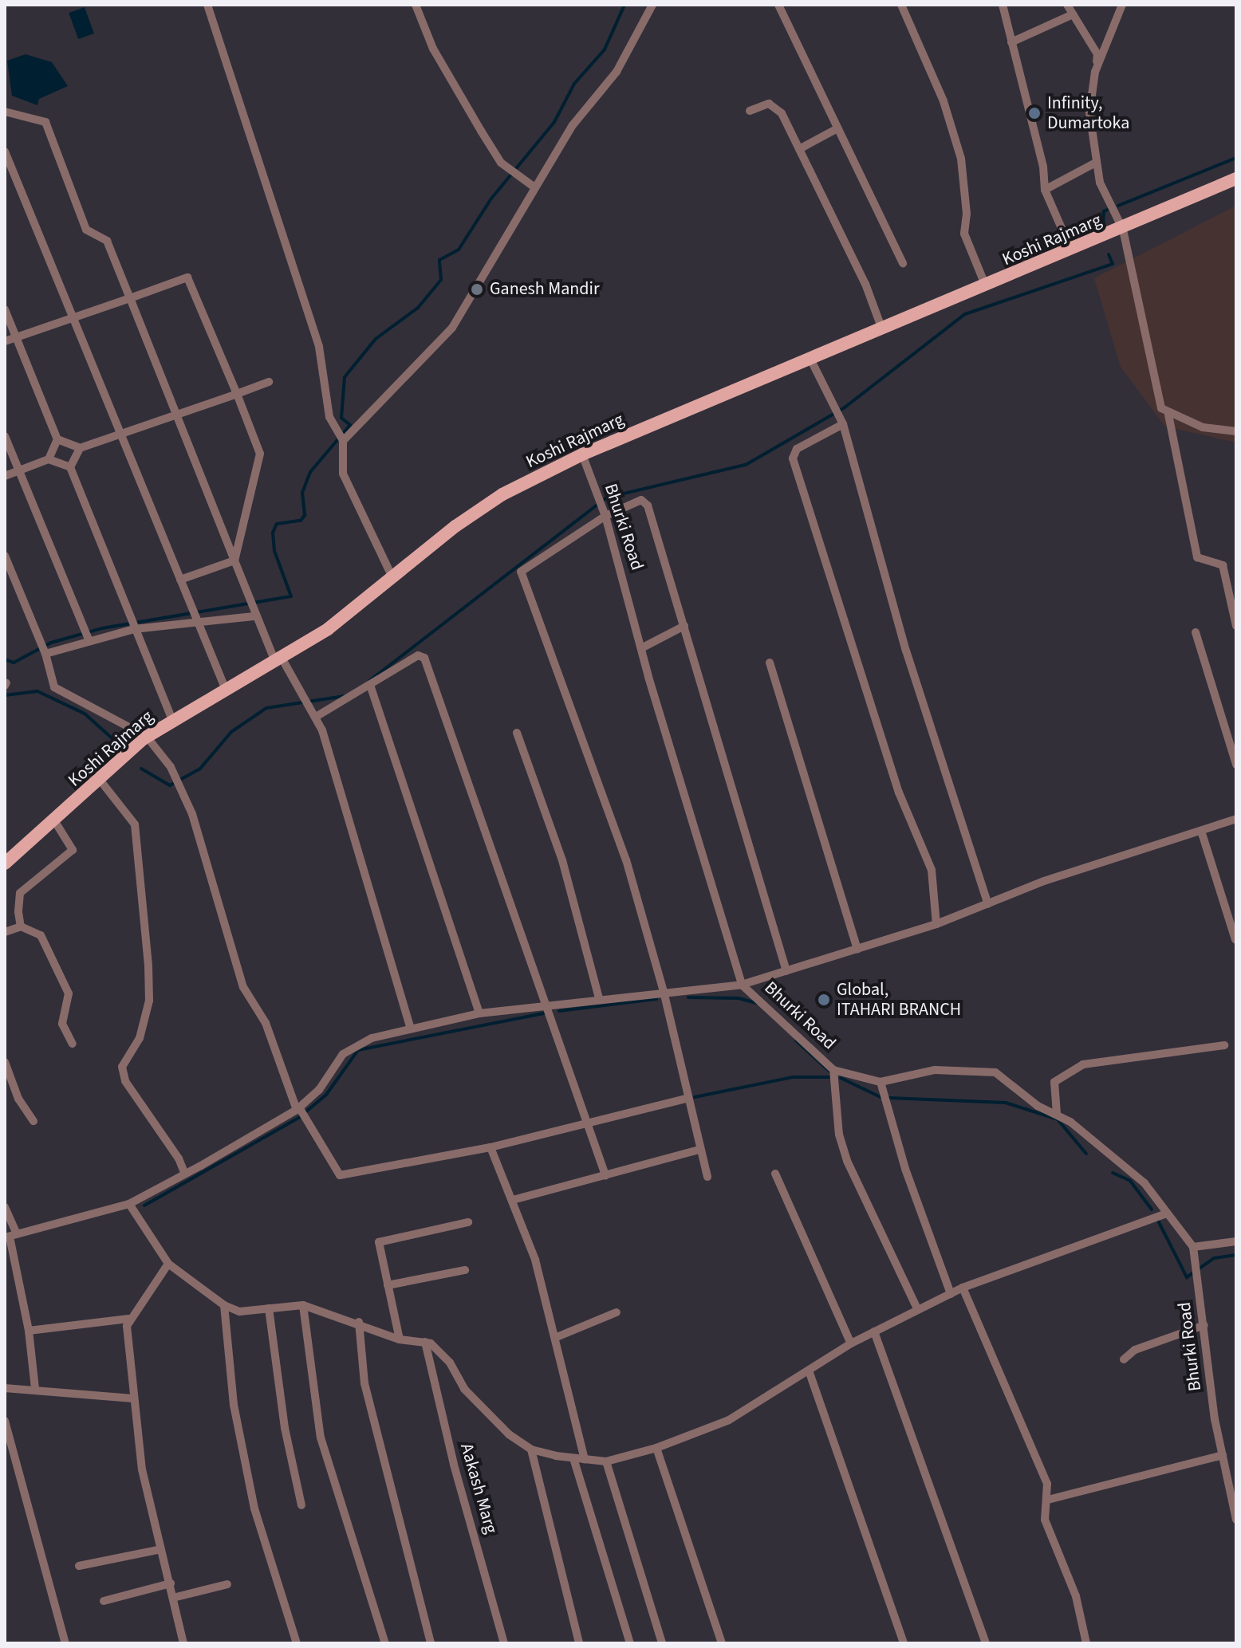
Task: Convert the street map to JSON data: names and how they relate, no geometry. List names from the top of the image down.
{
  "streets": {
    "main road": ["Koshi Rajmarg"],
    "street": ["Bhurki Road", "Aakash Marg"]
  },
  "crossings": [
    ["Koshi Rajmarg", "Bhurki Road"]
  ],
  "places": ["Infinity, Dumartoka", "Ganesh Mandir", "Global, ITAHARI BRANCH"]
}
